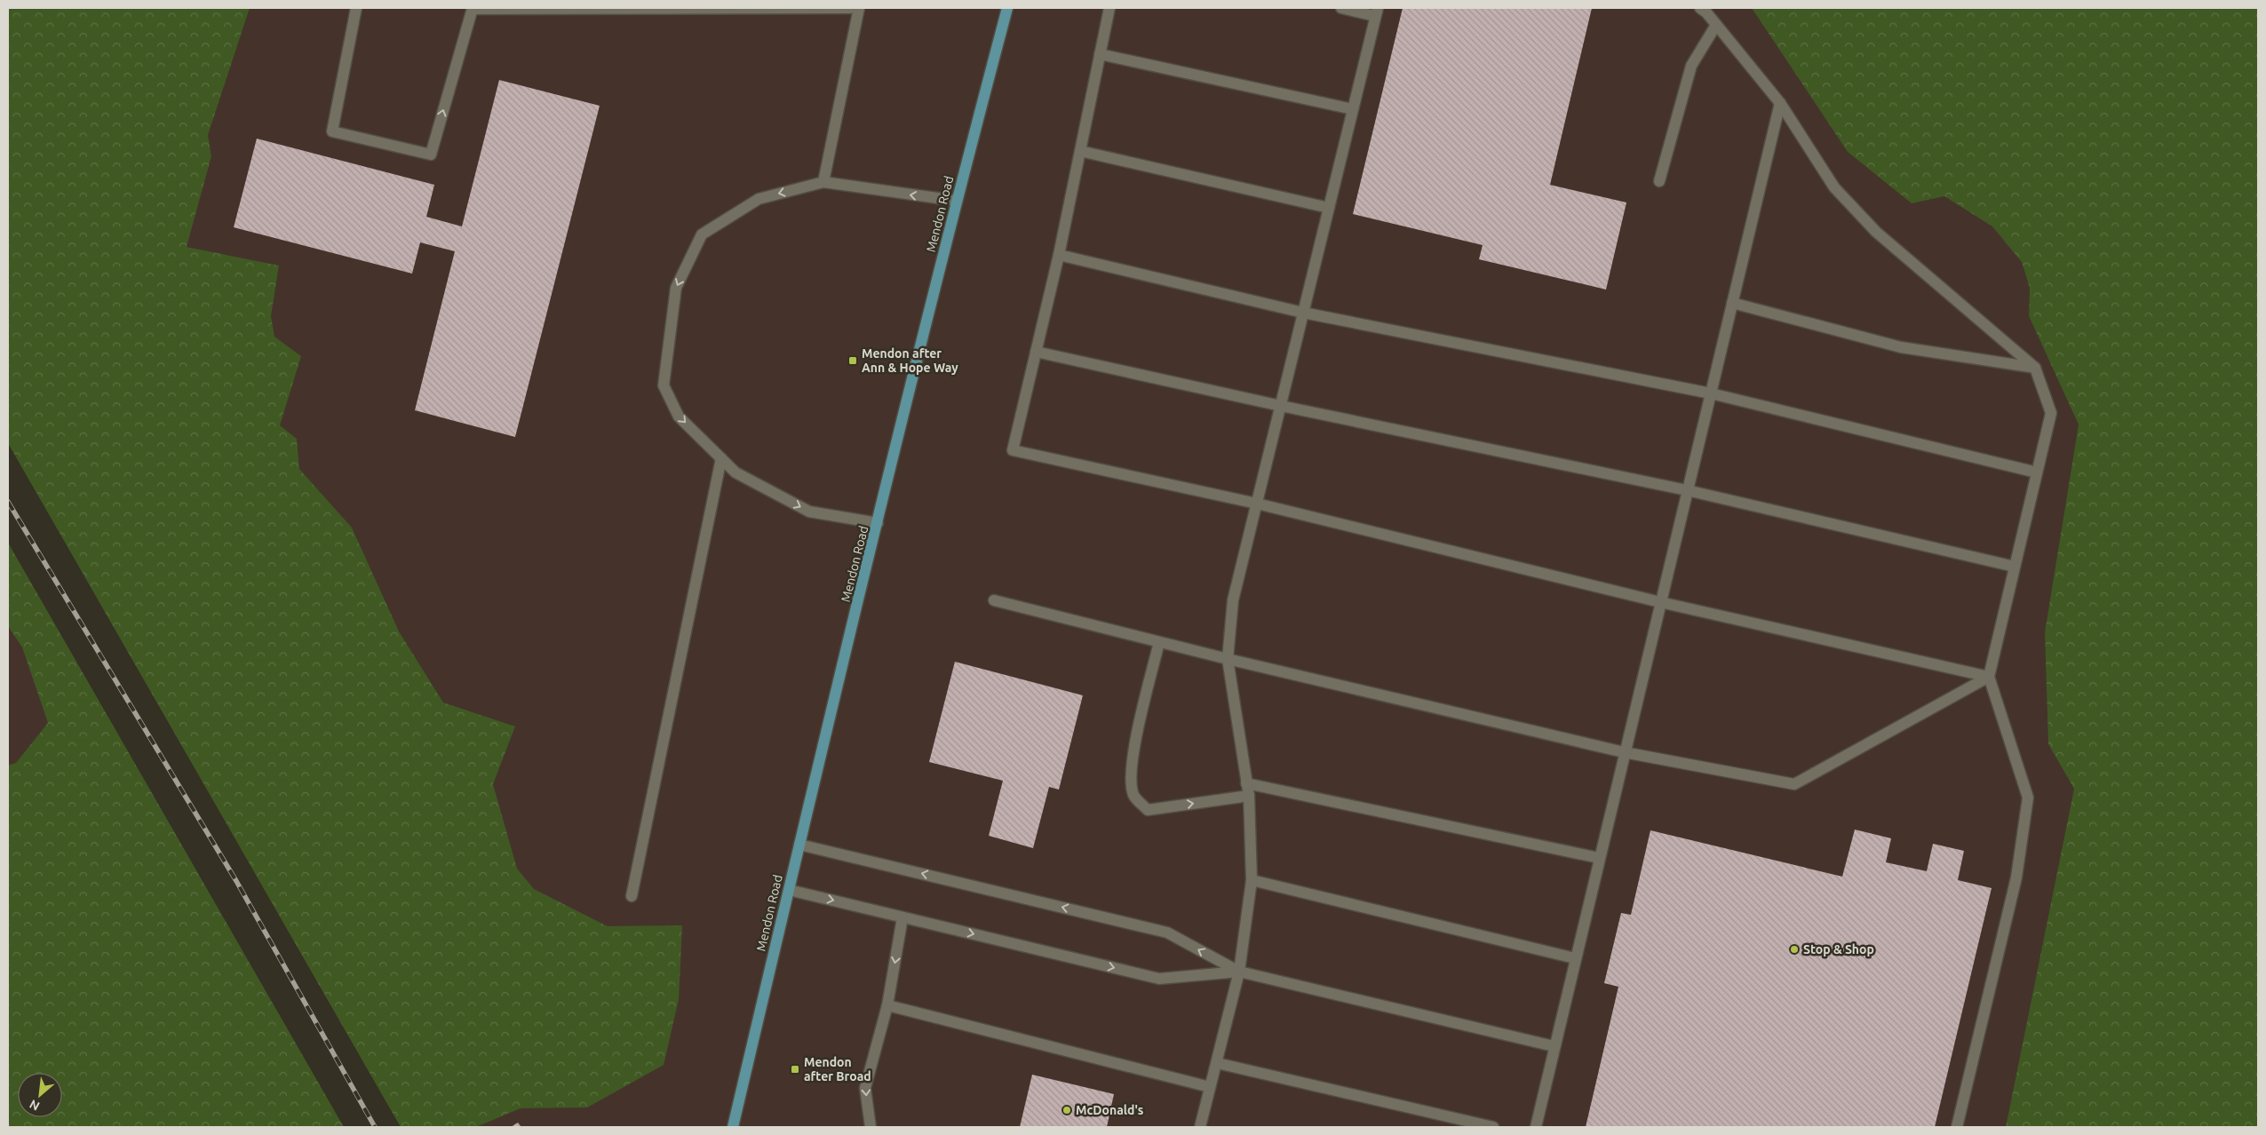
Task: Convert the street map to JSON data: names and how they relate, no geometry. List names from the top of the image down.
{
  "streets": {
    "main road": ["Mendon Road"]
  },
  "places": {
    "transit": ["Mendon after Ann & Hope Way", "Mendon after Broad"],
    "other": ["Stop & Shop", "McDonald's"]
  },
  "north": "bottom left"
}
